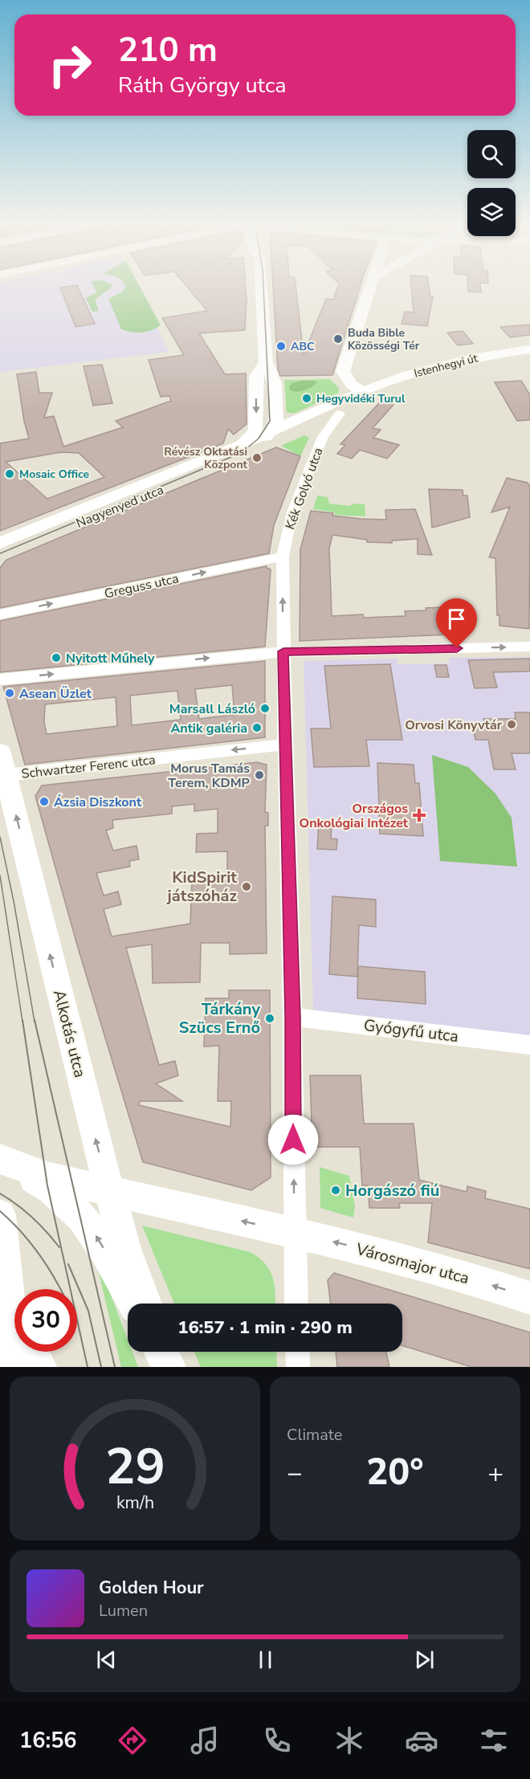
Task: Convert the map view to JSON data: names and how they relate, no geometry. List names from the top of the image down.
{
  "streets": {
    "street": [
      "Istenhegyi út",
      "Kék Golyó utca",
      "Nagyenyed utca",
      "Greguss utca",
      "Schwartzer Ferenc utca",
      "Gyógyfű utca",
      "Alkotás utca",
      "Városmajor utca"
    ]
  },
  "crossings": [
    ["Istenhegyi út", "Kék Golyó utca"],
    ["Istenhegyi út", "Nagyenyed utca"],
    ["Kék Golyó utca", "Greguss utca"],
    ["Kék Golyó utca", "Schwartzer Ferenc utca"],
    ["Kék Golyó utca", "Gyógyfű utca"],
    ["Kék Golyó utca", "Városmajor utca"],
    ["Schwartzer Ferenc utca", "Alkotás utca"],
    ["Alkotás utca", "Városmajor utca"]
  ],
  "one_way": ["Alkotás utca", "Városmajor utca"],
  "places": {
    "other": [
      "Buda Bible Közösségi Tér",
      "ABC",
      "Hegyvidéki Turul",
      "Révész Oktatási Központ",
      "Mosaic Office",
      "Nyitott Műhely",
      "Asean Üzlet",
      "Marsall László",
      "Orvosi Könyvtár",
      "Antik galéria",
      "Morus Tamás Terem, KDMP",
      "Ázsia Diszkont",
      "KidSpirit játszóház",
      "Tárkány Szücs Ernő",
      "Horgászó fiú"
    ],
    "health": ["Országos Onkológiai Intézet"]
  },
  "page": {
    "turn": ["210 m", "Ráth György utca"],
    "limit": "30",
    "trip": "16:57 · 1 min · 290 m",
    "tile": "Climate",
    "heat": ["−", "20°", "+"],
    "song": ["Golden Hour", "Lumen"],
    "tabs": "16:56",
    "gauge": ["29", "km/h"]
  }
}
